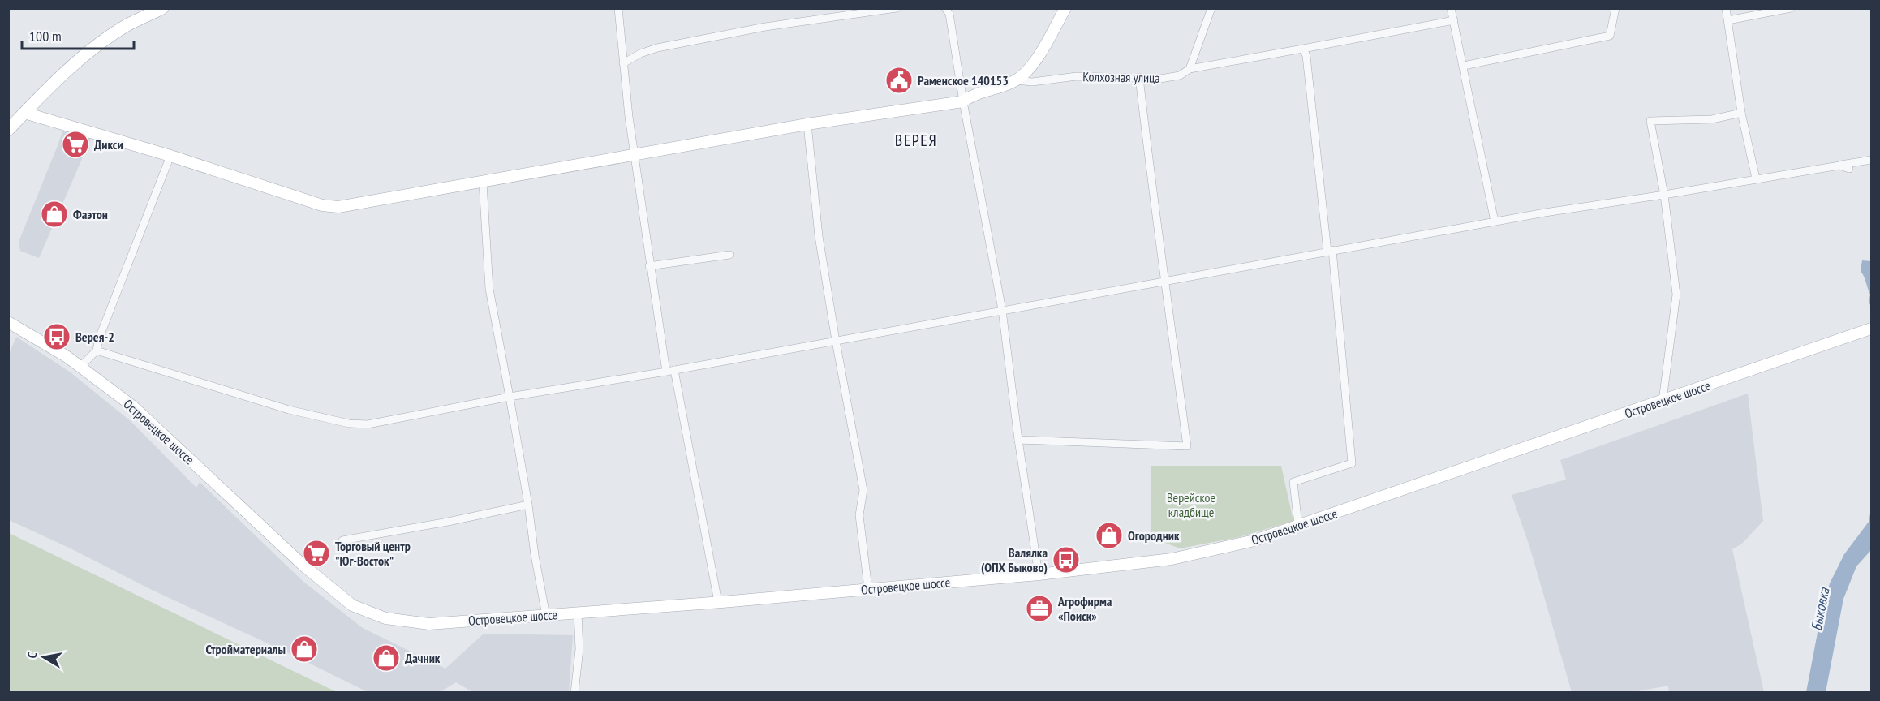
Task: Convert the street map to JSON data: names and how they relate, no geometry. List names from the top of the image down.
{
  "streets": {
    "main road": ["Островецкое шоссе"],
    "street": ["Колхозная улица"]
  },
  "districts": ["ВЕРЕЯ"],
  "water": ["Быковка"],
  "parks": ["Верейское кладбище"],
  "places": {
    "public building": ["Раменское 140153"],
    "supermarket": ["Дикси", "Торговый центр \"Юг-Восток\""],
    "shop": [
      "Фаэтон",
      "Огородник",
      "Стройматериалы",
      "Дачник"
    ],
    "bus stop": ["Верея-2", "Валялка (ОПХ Быково)"],
    "office": ["Агрофирма «Поиск»"]
  },
  "scale_bar": "100 m",
  "north": "left"
}
